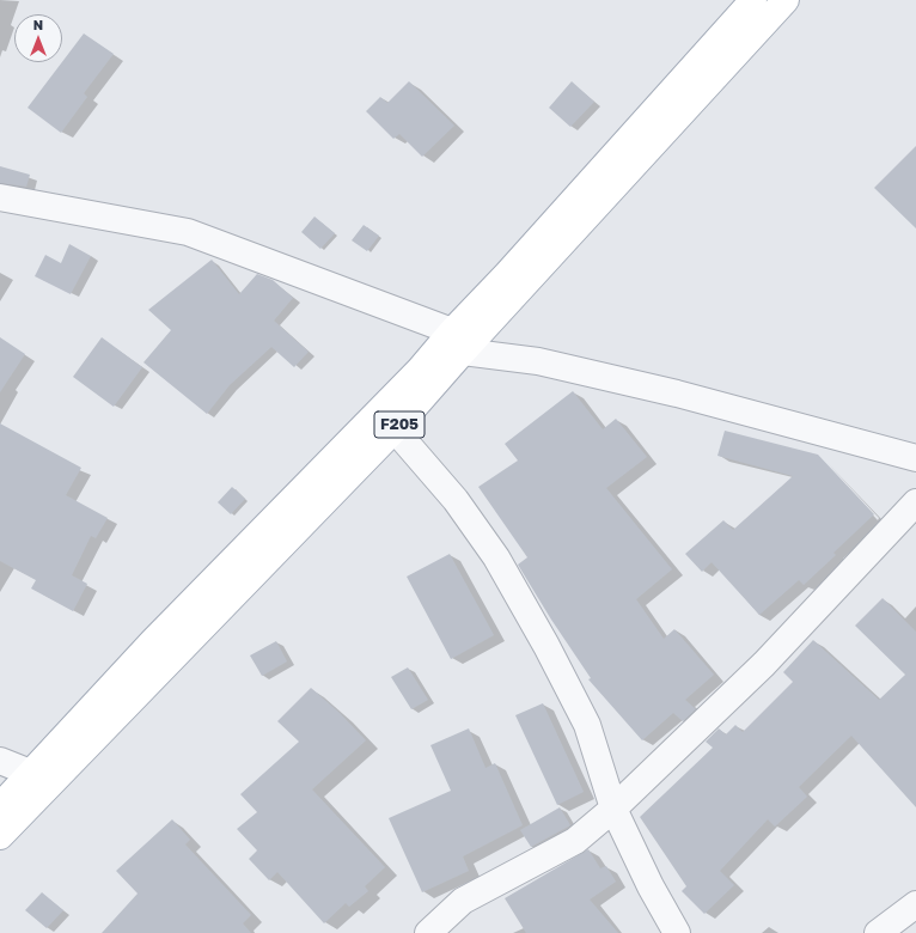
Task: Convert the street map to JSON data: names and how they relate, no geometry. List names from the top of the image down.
{
  "streets": {
    "main road": ["F205"]
  },
  "north": "top"
}
